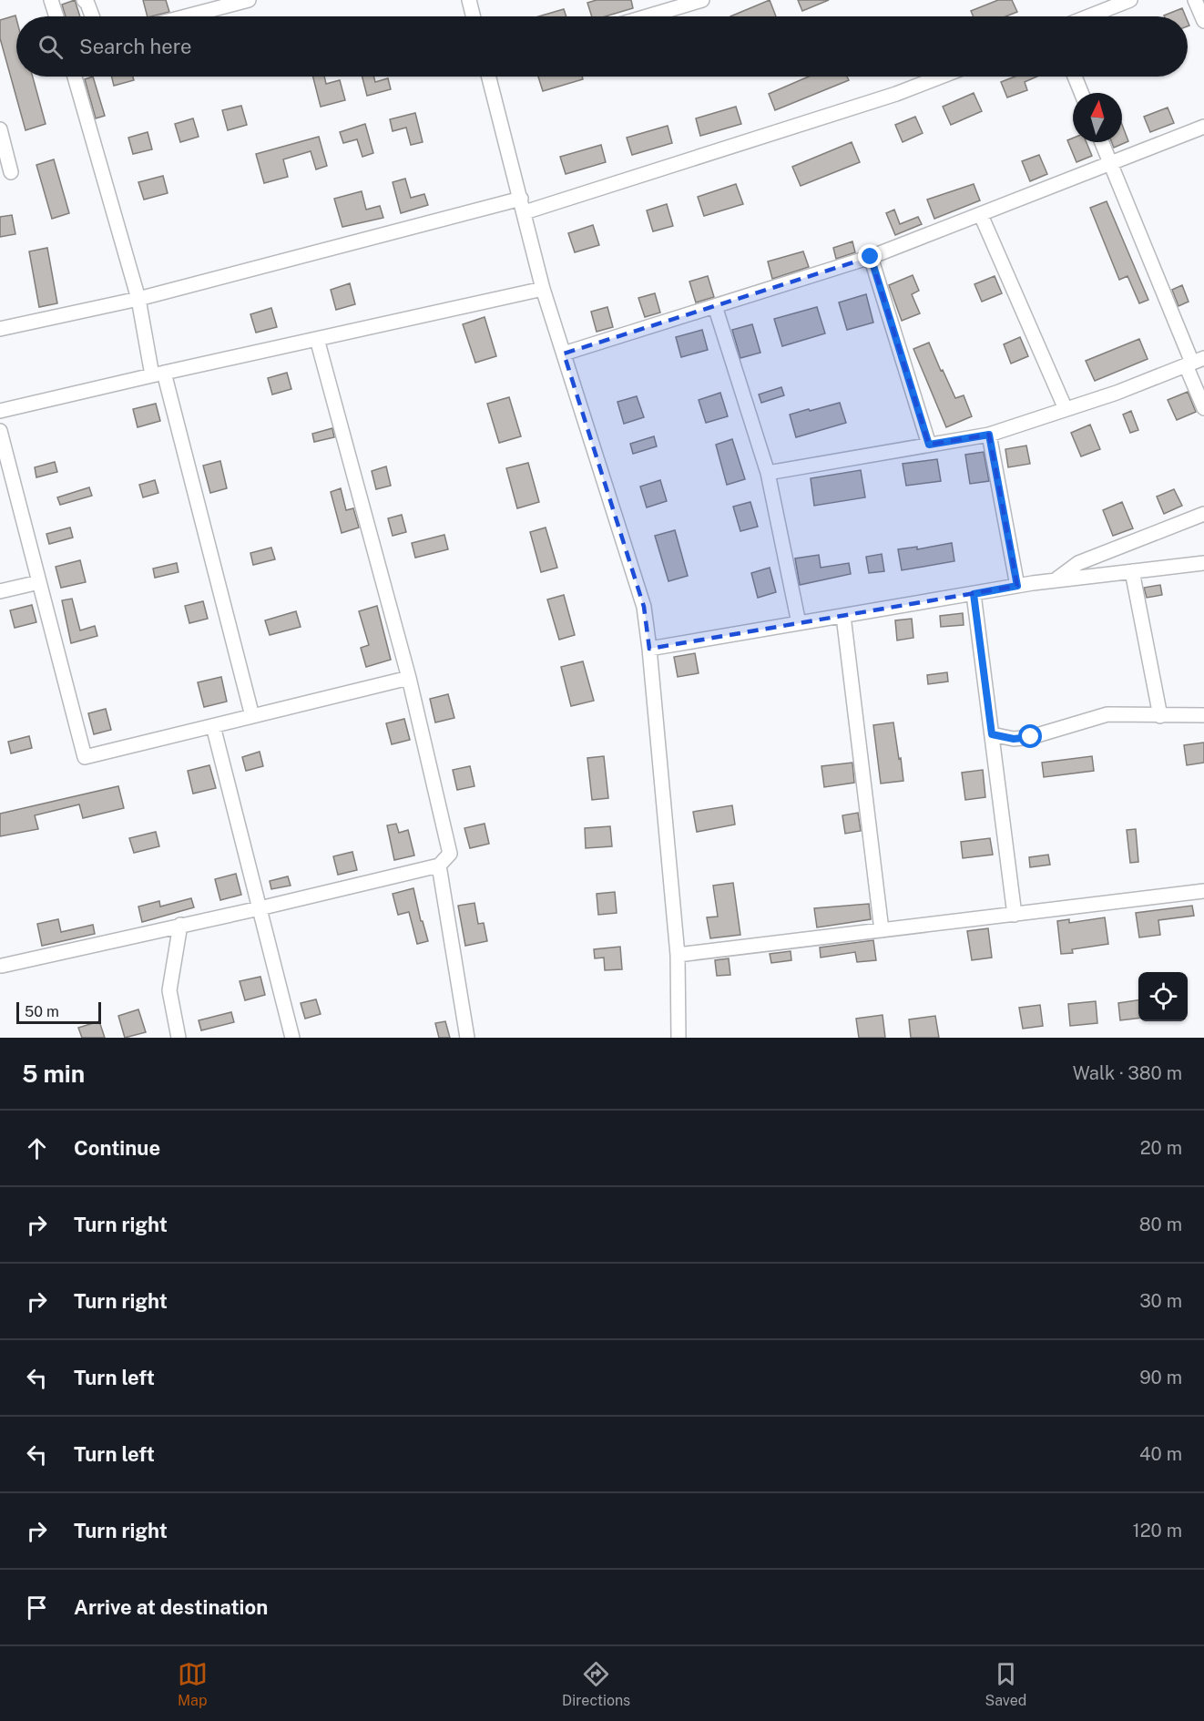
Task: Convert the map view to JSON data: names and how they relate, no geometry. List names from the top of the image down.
{
  "scale_bar": "50 m",
  "north": "top",
  "page": {
    "search": "Search here",
    "scale": "50 m",
    "heading": ["5 min", "Walk · 380 m"],
    "list": [
      ["Continue", "20 m"],
      ["Turn right", "80 m"],
      ["Turn right", "30 m"],
      ["Turn left", "90 m"],
      ["Turn left", "40 m"],
      ["Turn right", "120 m"],
      "Arrive at destination"
    ],
    "nav": ["Map", "Directions", "Saved"]
  }
}
